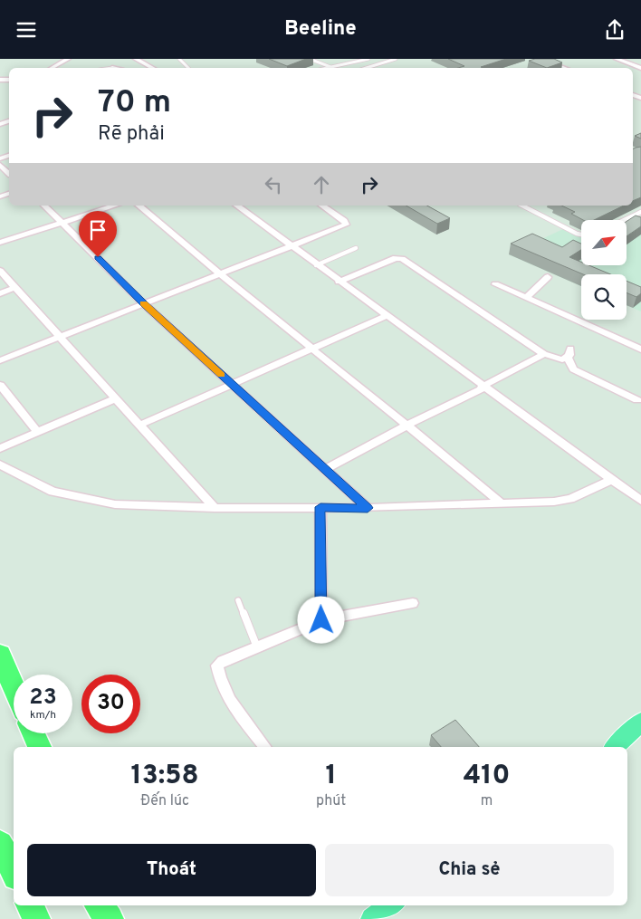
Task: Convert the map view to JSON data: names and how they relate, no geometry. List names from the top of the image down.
{
  "north": "top right",
  "page": {
    "header": "Beeline",
    "turn": ["70 m", "Rẽ phải"],
    "speed": "23 km/h",
    "limit": "30",
    "eta": [
      "13:58",
      "Đến lúc",
      "1",
      "phút",
      "410",
      "m"
    ],
    "buttons": ["Thoát", "Chia sẻ"]
  }
}
